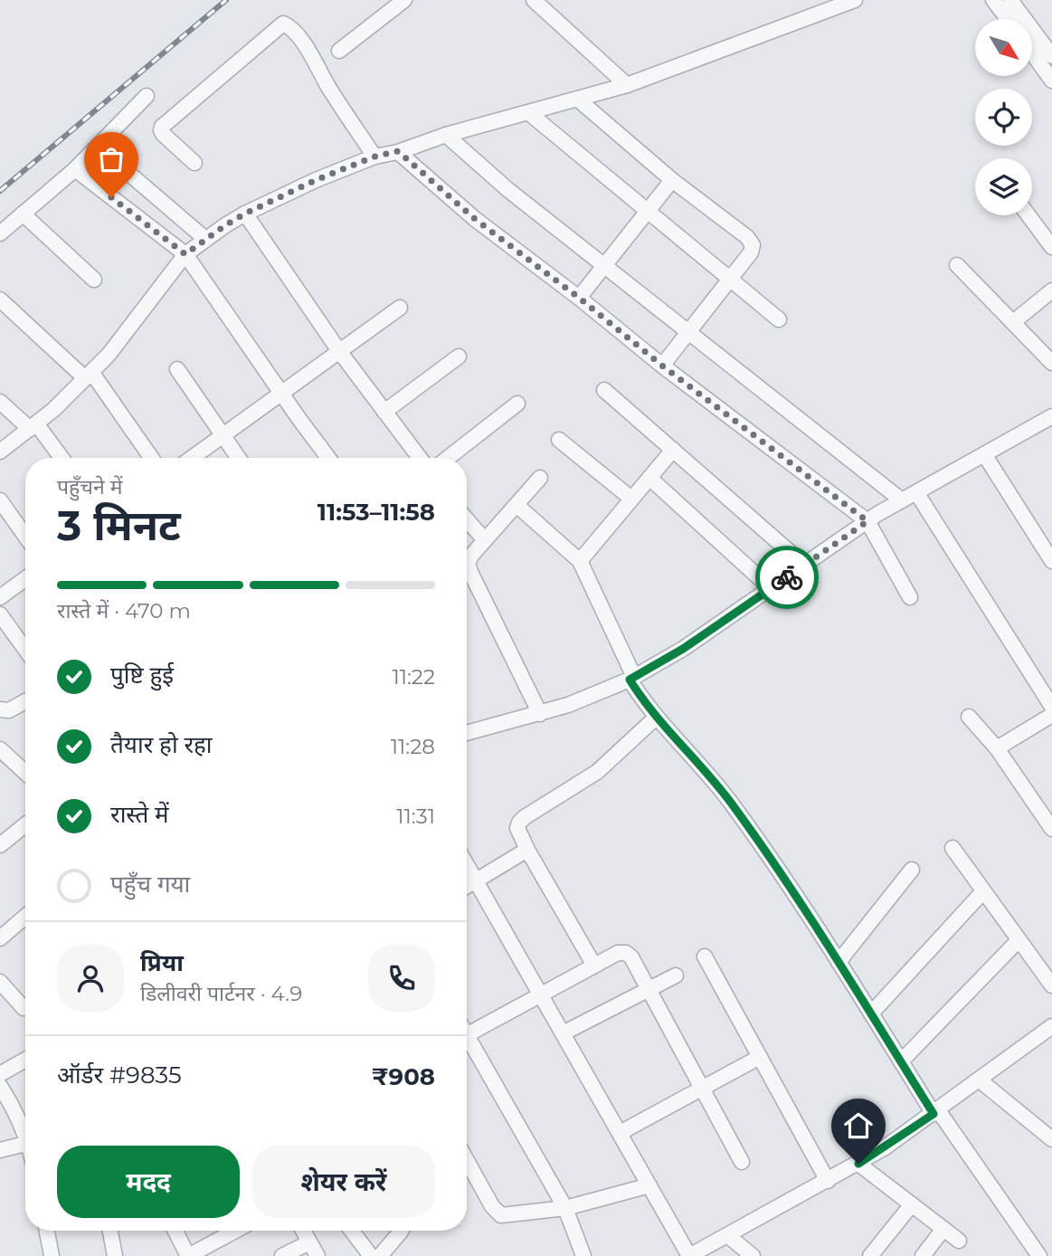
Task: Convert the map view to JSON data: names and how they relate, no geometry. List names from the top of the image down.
{
  "north": "bottom right",
  "page": {
    "heading": ["3 मिनट", "पहुँचने में", "11:53–11:58"],
    "panel": [
      "प्रिया",
      "डिलीवरी पार्टनर · 4.9",
      "ऑर्डर #9835",
      "₹908"
    ],
    "bar": "रास्ते में · 470 m",
    "list": [
      ["पुष्टि हुई", "11:22"],
      ["तैयार हो रहा", "11:28"],
      ["रास्ते में", "11:31"],
      "पहुँच गया"
    ],
    "buttons": ["मदद", "शेयर करें"]
  }
}
